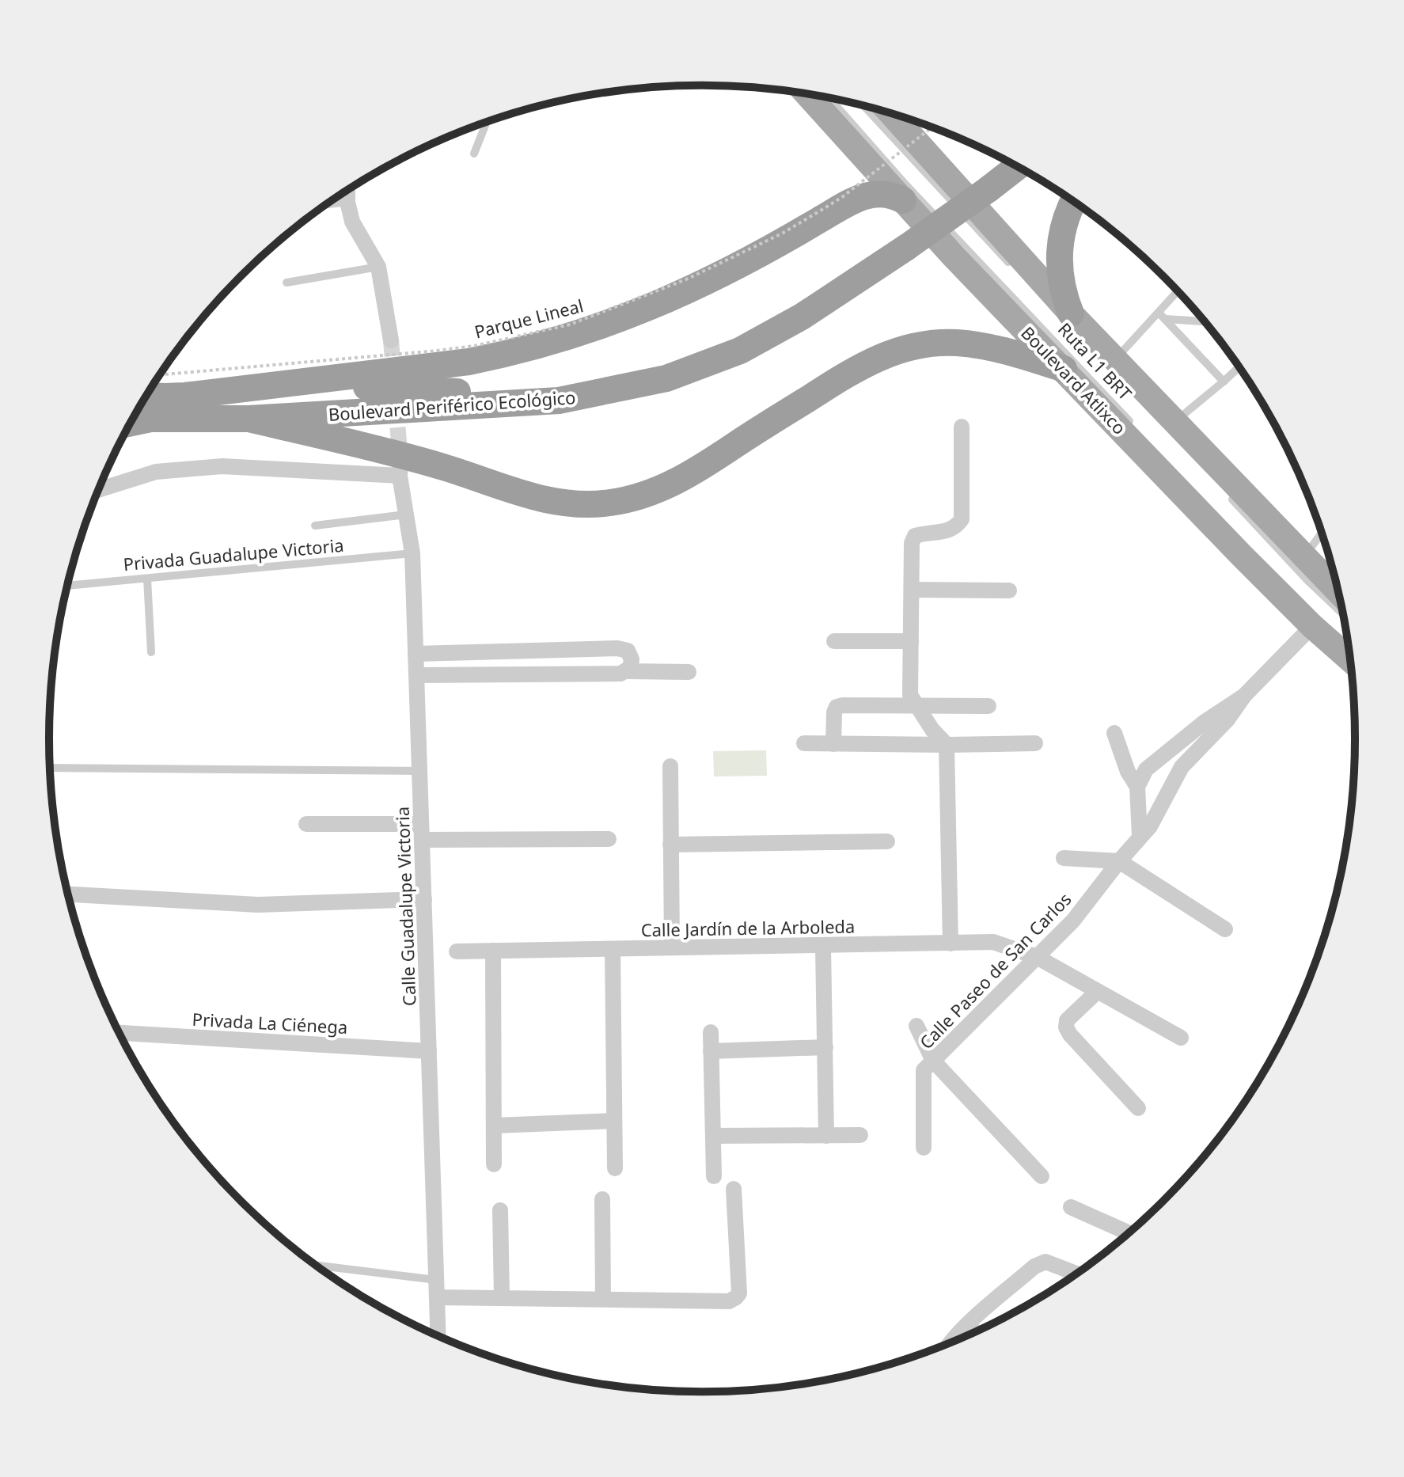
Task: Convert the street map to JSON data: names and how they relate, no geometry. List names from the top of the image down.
{
  "streets": {
    "highway": ["Boulevard Periférico Ecológico"],
    "main road": ["Boulevard Atlixco"],
    "street": [
      "Calle Guadalupe Victoria",
      "Calle Jardín de la Arboleda",
      "Calle Paseo de San Carlos",
      "Privada La Ciénega"
    ],
    "lane": ["Ruta L1 BRT", "Privada Guadalupe Victoria"],
    "path": ["Parque Lineal"]
  },
  "crossings": [
    ["Boulevard Atlixco", "Calle Paseo de San Carlos"],
    ["Privada Guadalupe Victoria", "Calle Guadalupe Victoria"],
    ["Calle Guadalupe Victoria", "Privada La Ciénega"],
    ["Calle Jardín de la Arboleda", "Calle Paseo de San Carlos"]
  ]
}
